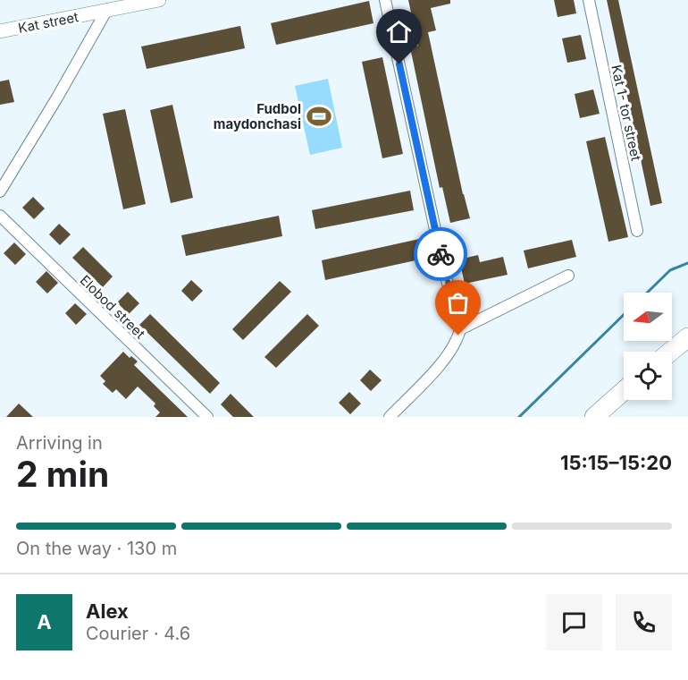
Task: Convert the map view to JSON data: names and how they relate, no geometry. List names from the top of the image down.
{
  "streets": {
    "street": ["Kat street", "Kat 1- tor street", "Elobod street"]
  },
  "places": {
    "sports": ["Fudbol maydonchasi"]
  },
  "north": "left",
  "page": {
    "heading": ["2 min", "Arriving in", "15:15–15:20"],
    "panel": ["Alex", "Courier · 4.6"],
    "bar": "On the way · 130 m",
    "round": "A"
  }
}
